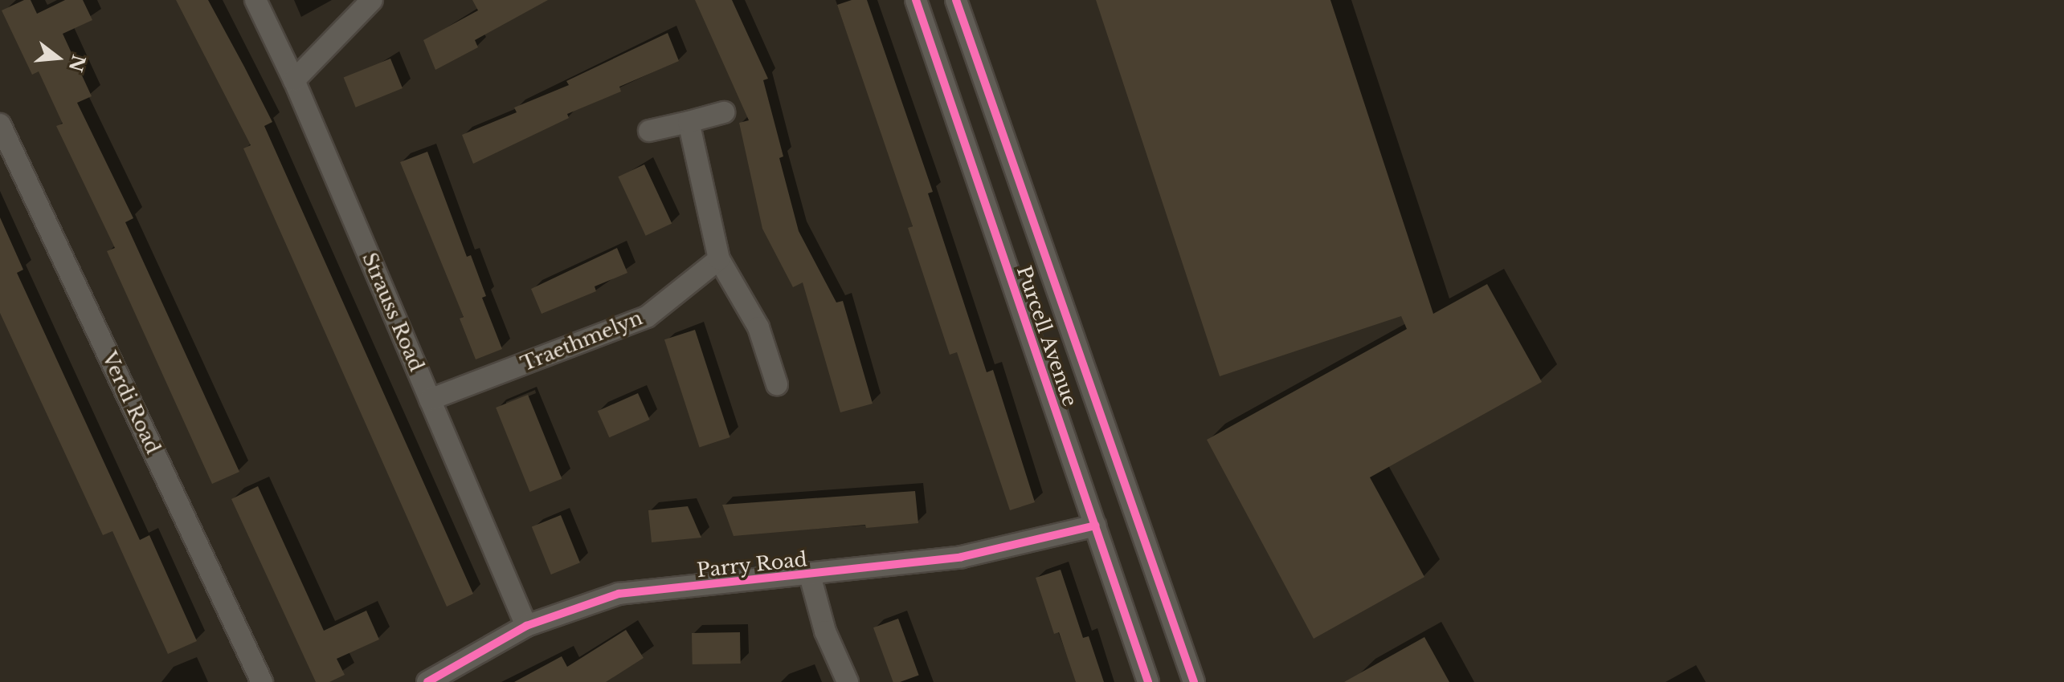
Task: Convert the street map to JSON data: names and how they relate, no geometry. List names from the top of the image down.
{
  "streets": {
    "street": [
      "Strauss Road",
      "Purcell Avenue",
      "Traethmelyn",
      "Verdi Road",
      "Parry Road"
    ]
  },
  "crossings": [
    ["Strauss Road", "Traethmelyn"],
    ["Strauss Road", "Parry Road"],
    ["Purcell Avenue", "Parry Road"]
  ],
  "north": "right"
}
